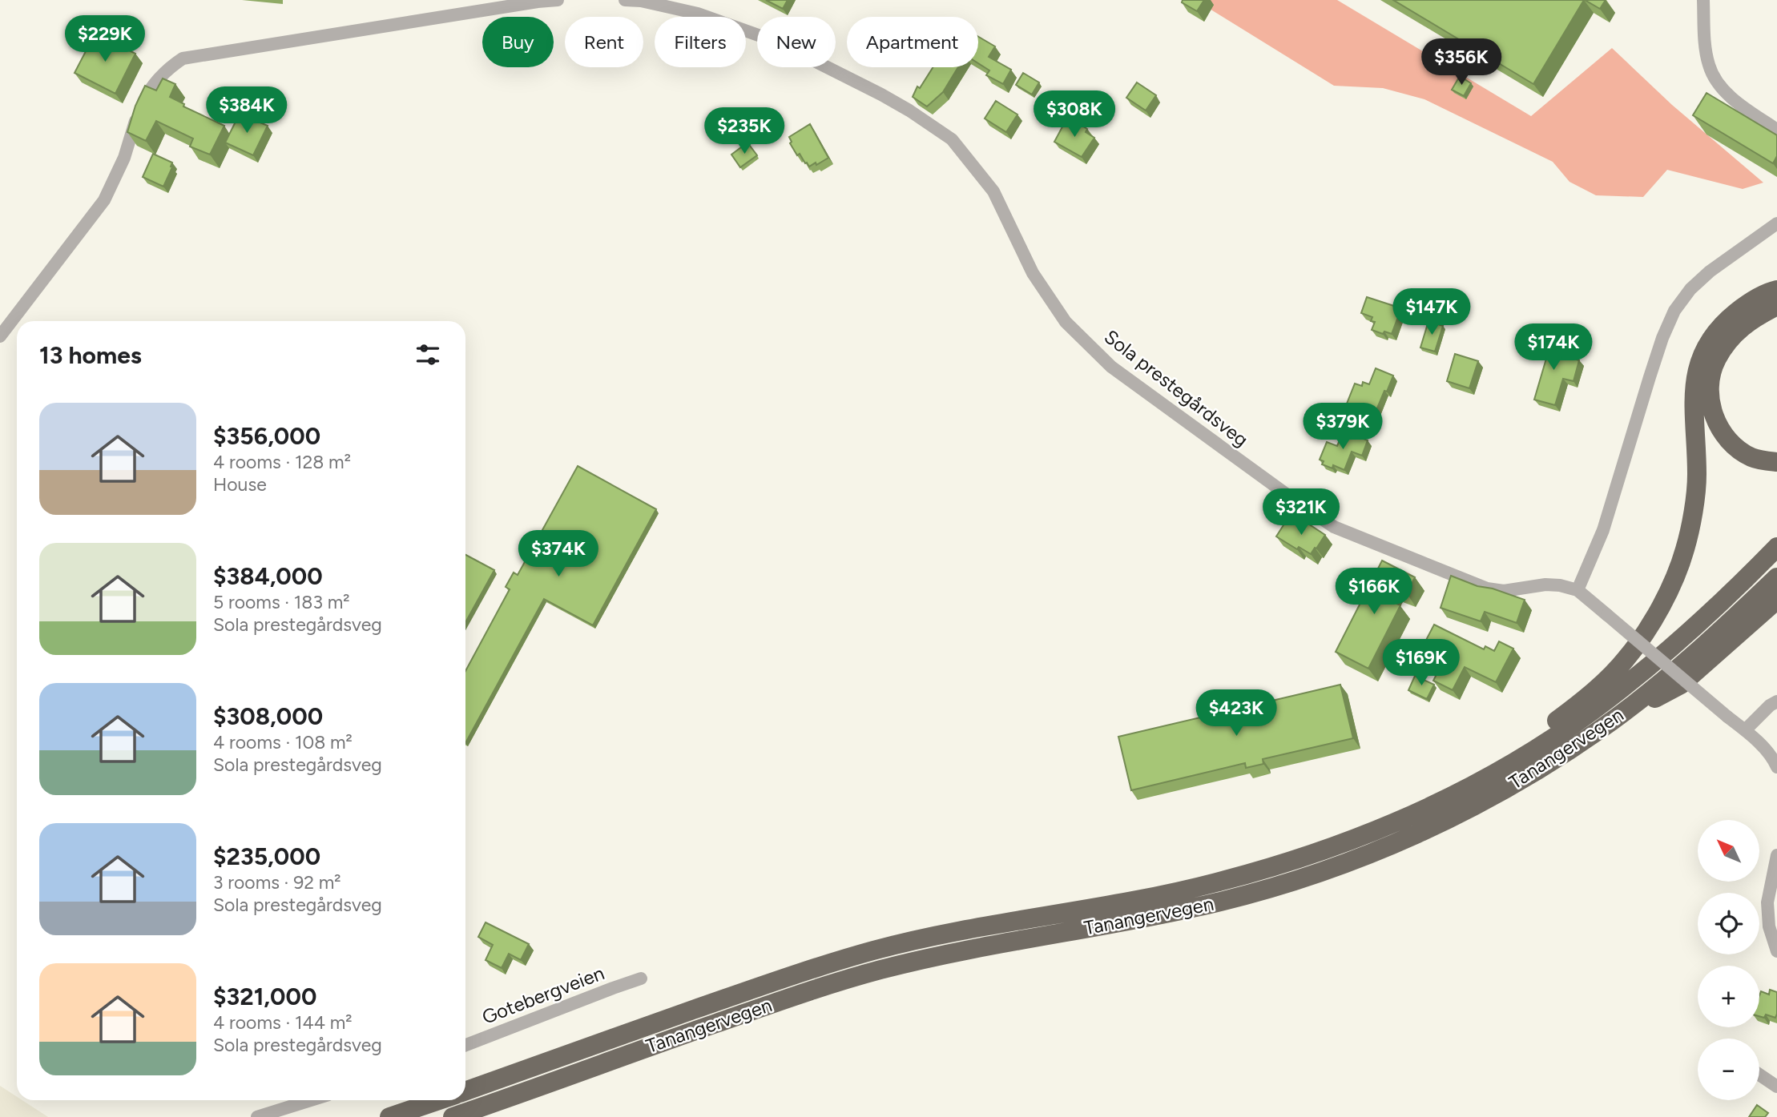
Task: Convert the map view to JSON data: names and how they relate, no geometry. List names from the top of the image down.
{
  "streets": {
    "highway": ["Tanangervegen"],
    "street": ["Sola prestegårdsveg", "Gotebergveien"]
  },
  "north": "top left",
  "page": {
    "price": [
      "$229K",
      "$356K",
      "$384K",
      "$308K",
      "$235K",
      "$147K",
      "$174K",
      "$379K",
      "$321K",
      "$374K",
      "$166K",
      "$169K",
      "$423K"
    ],
    "chip": [
      "Buy",
      "Rent",
      "Filters",
      "New",
      "Apartment"
    ],
    "heading": "13 homes",
    "list": [
      {
        "name": "$356,000",
        "note": "4 rooms · 128 m² · House"
      },
      {
        "name": "$384,000",
        "note": "5 rooms · 183 m² · Sola prestegårdsveg"
      },
      {
        "name": "$308,000",
        "note": "4 rooms · 108 m² · Sola prestegårdsveg"
      },
      {
        "name": "$235,000",
        "note": "3 rooms · 92 m² · Sola prestegårdsveg"
      },
      {
        "name": "$321,000",
        "note": "4 rooms · 144 m² · Sola prestegårdsveg"
      }
    ],
    "map_buttons": ["+", "−"]
  }
}
